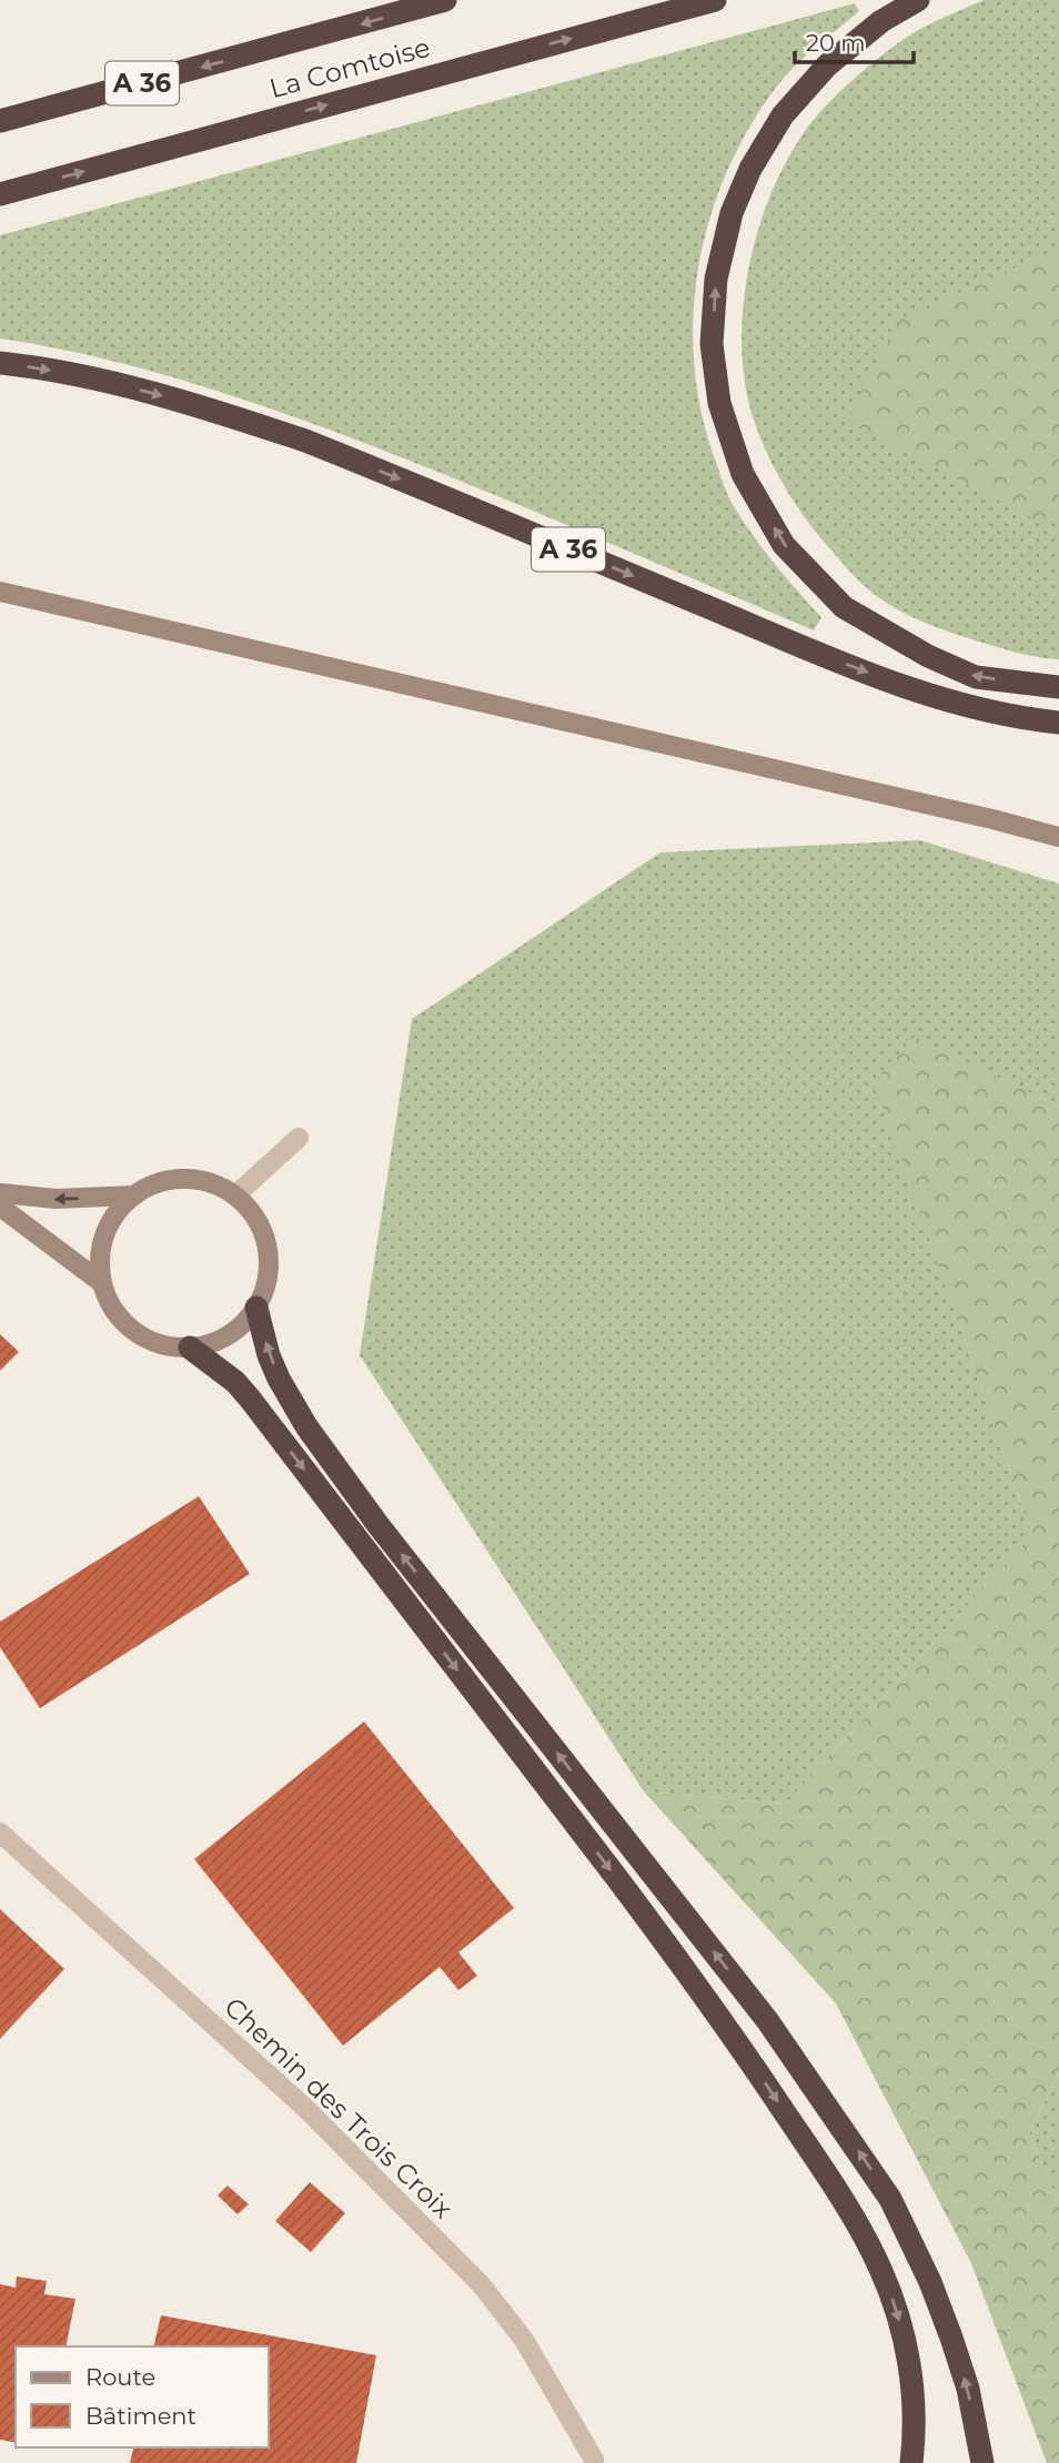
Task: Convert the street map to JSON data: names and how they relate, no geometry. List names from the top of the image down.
{
  "streets": {
    "highway": ["La Comtoise", "A 36"],
    "street": ["Chemin des Trois Croix"]
  },
  "legend": ["Route", "Bâtiment"],
  "scale_bar": "20 m"
}
